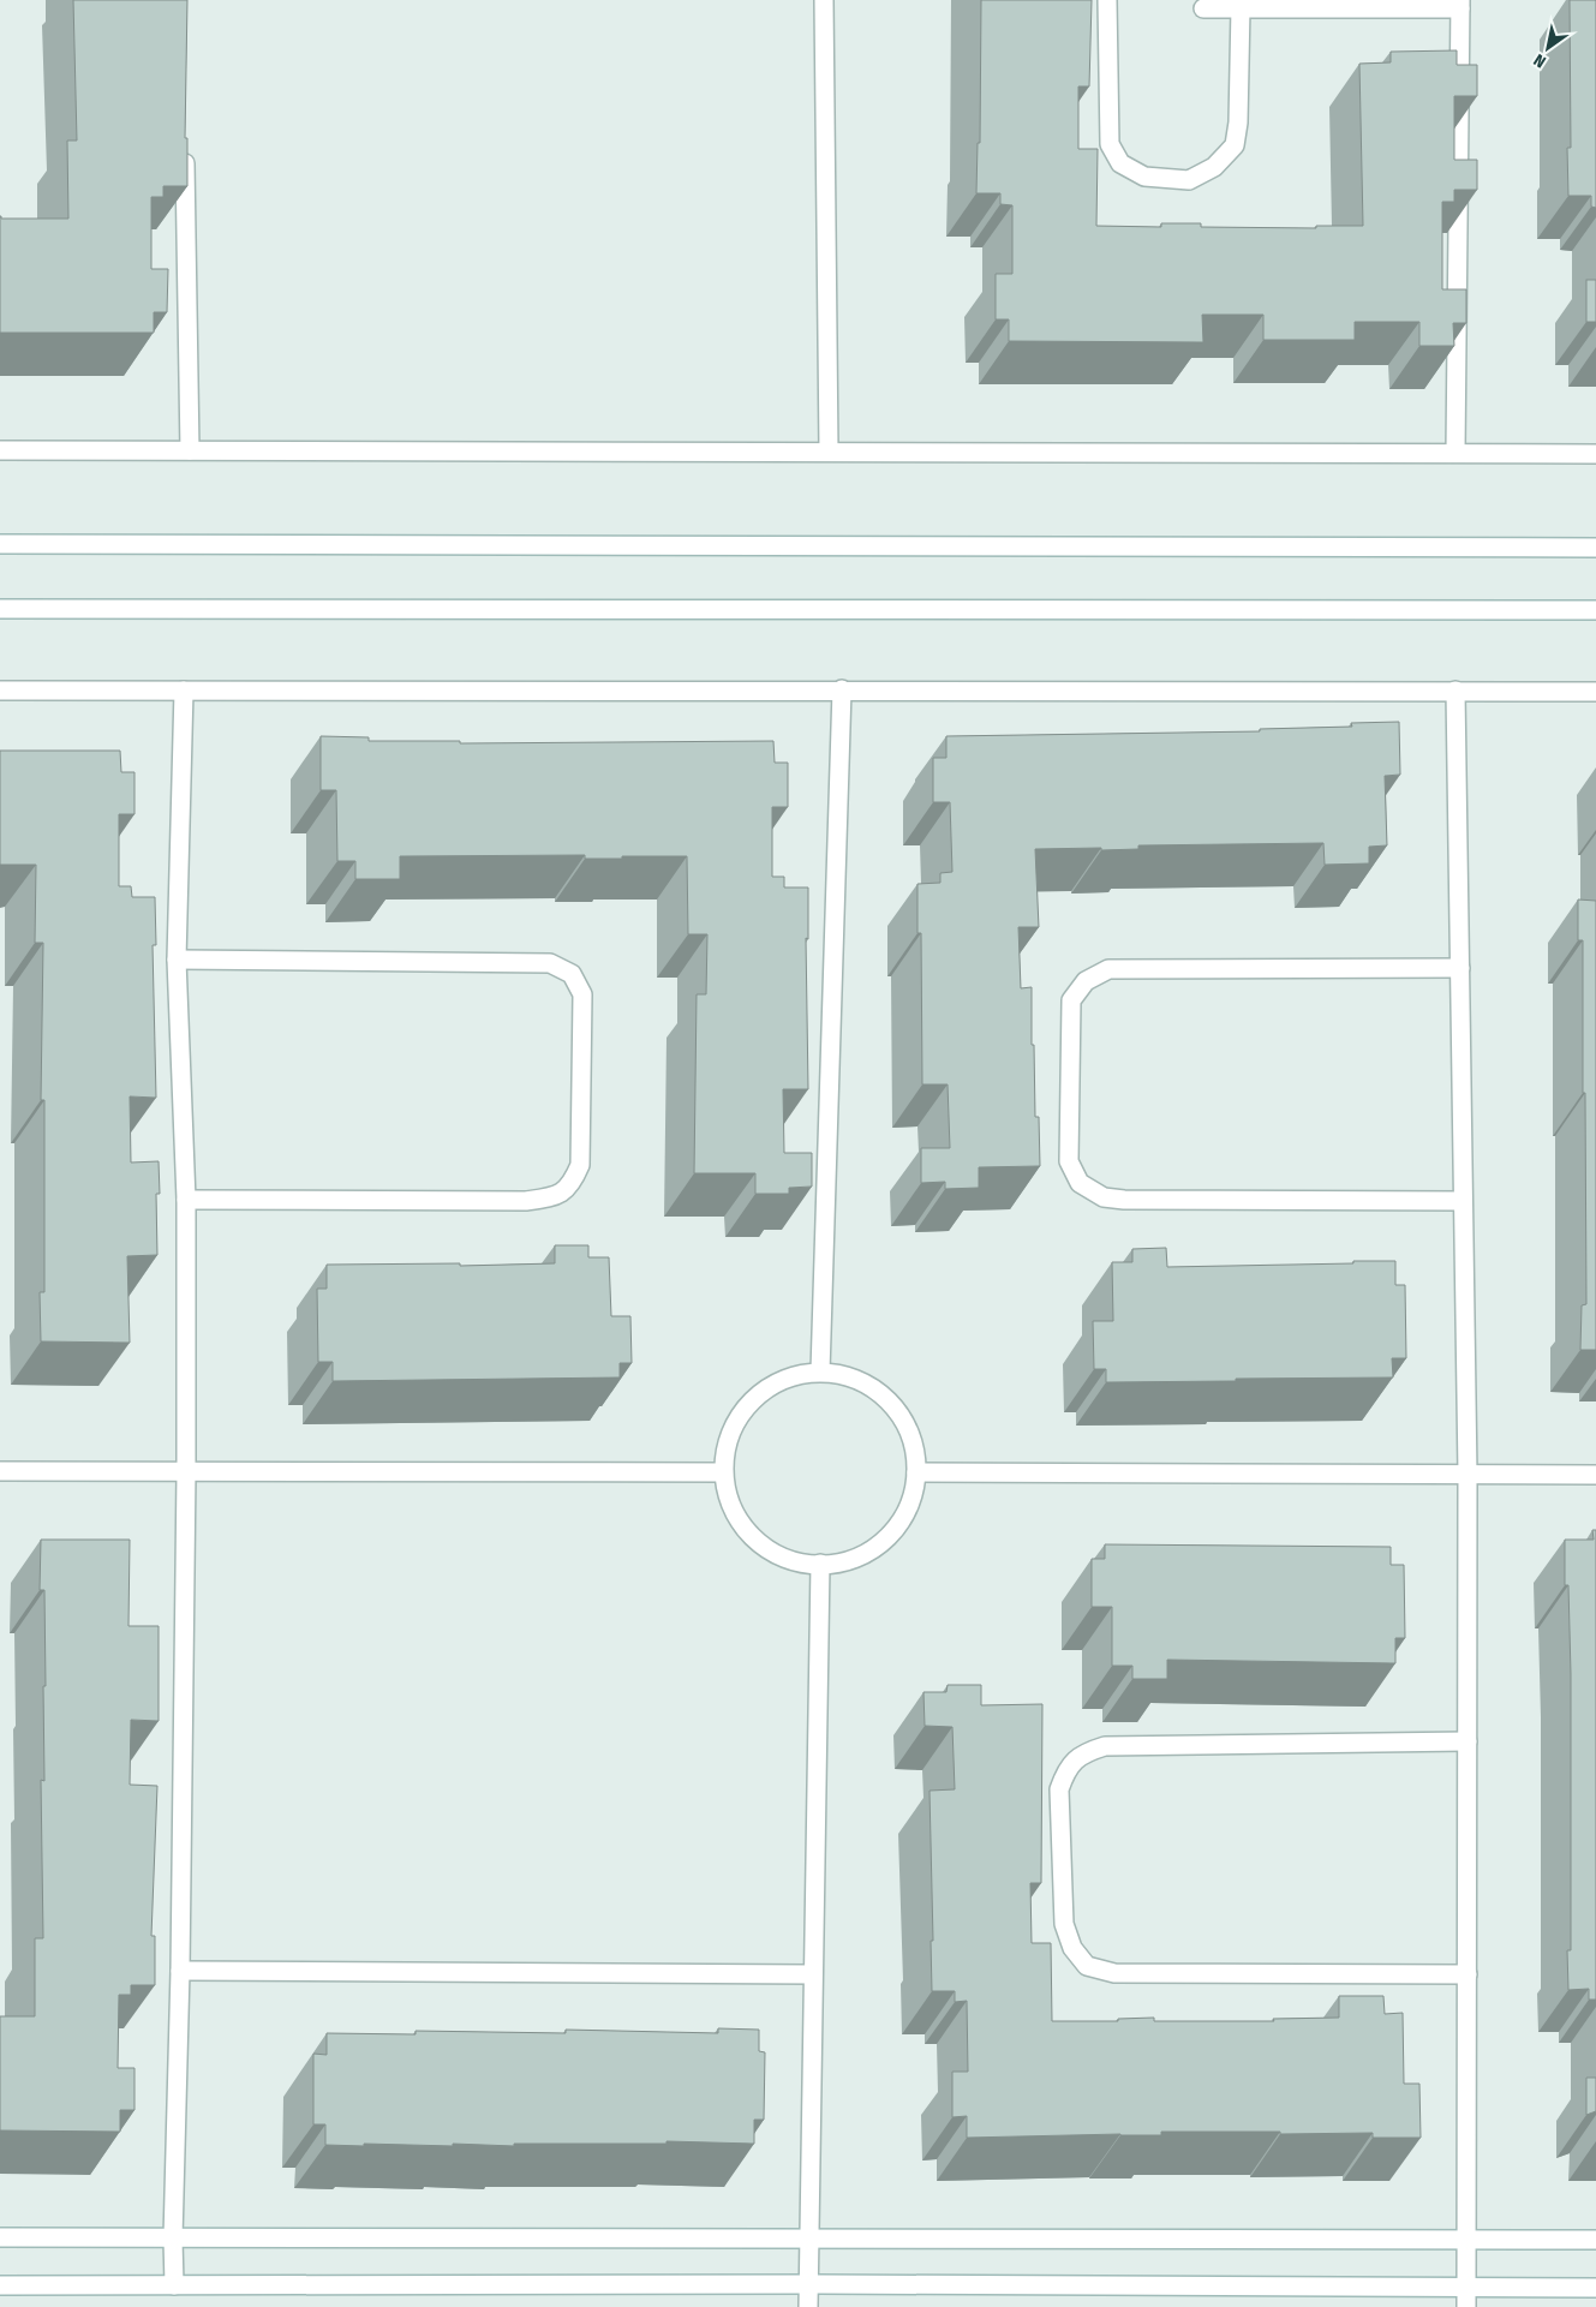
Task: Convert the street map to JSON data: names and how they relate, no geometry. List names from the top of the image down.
{
  "north": "bottom left"
}
